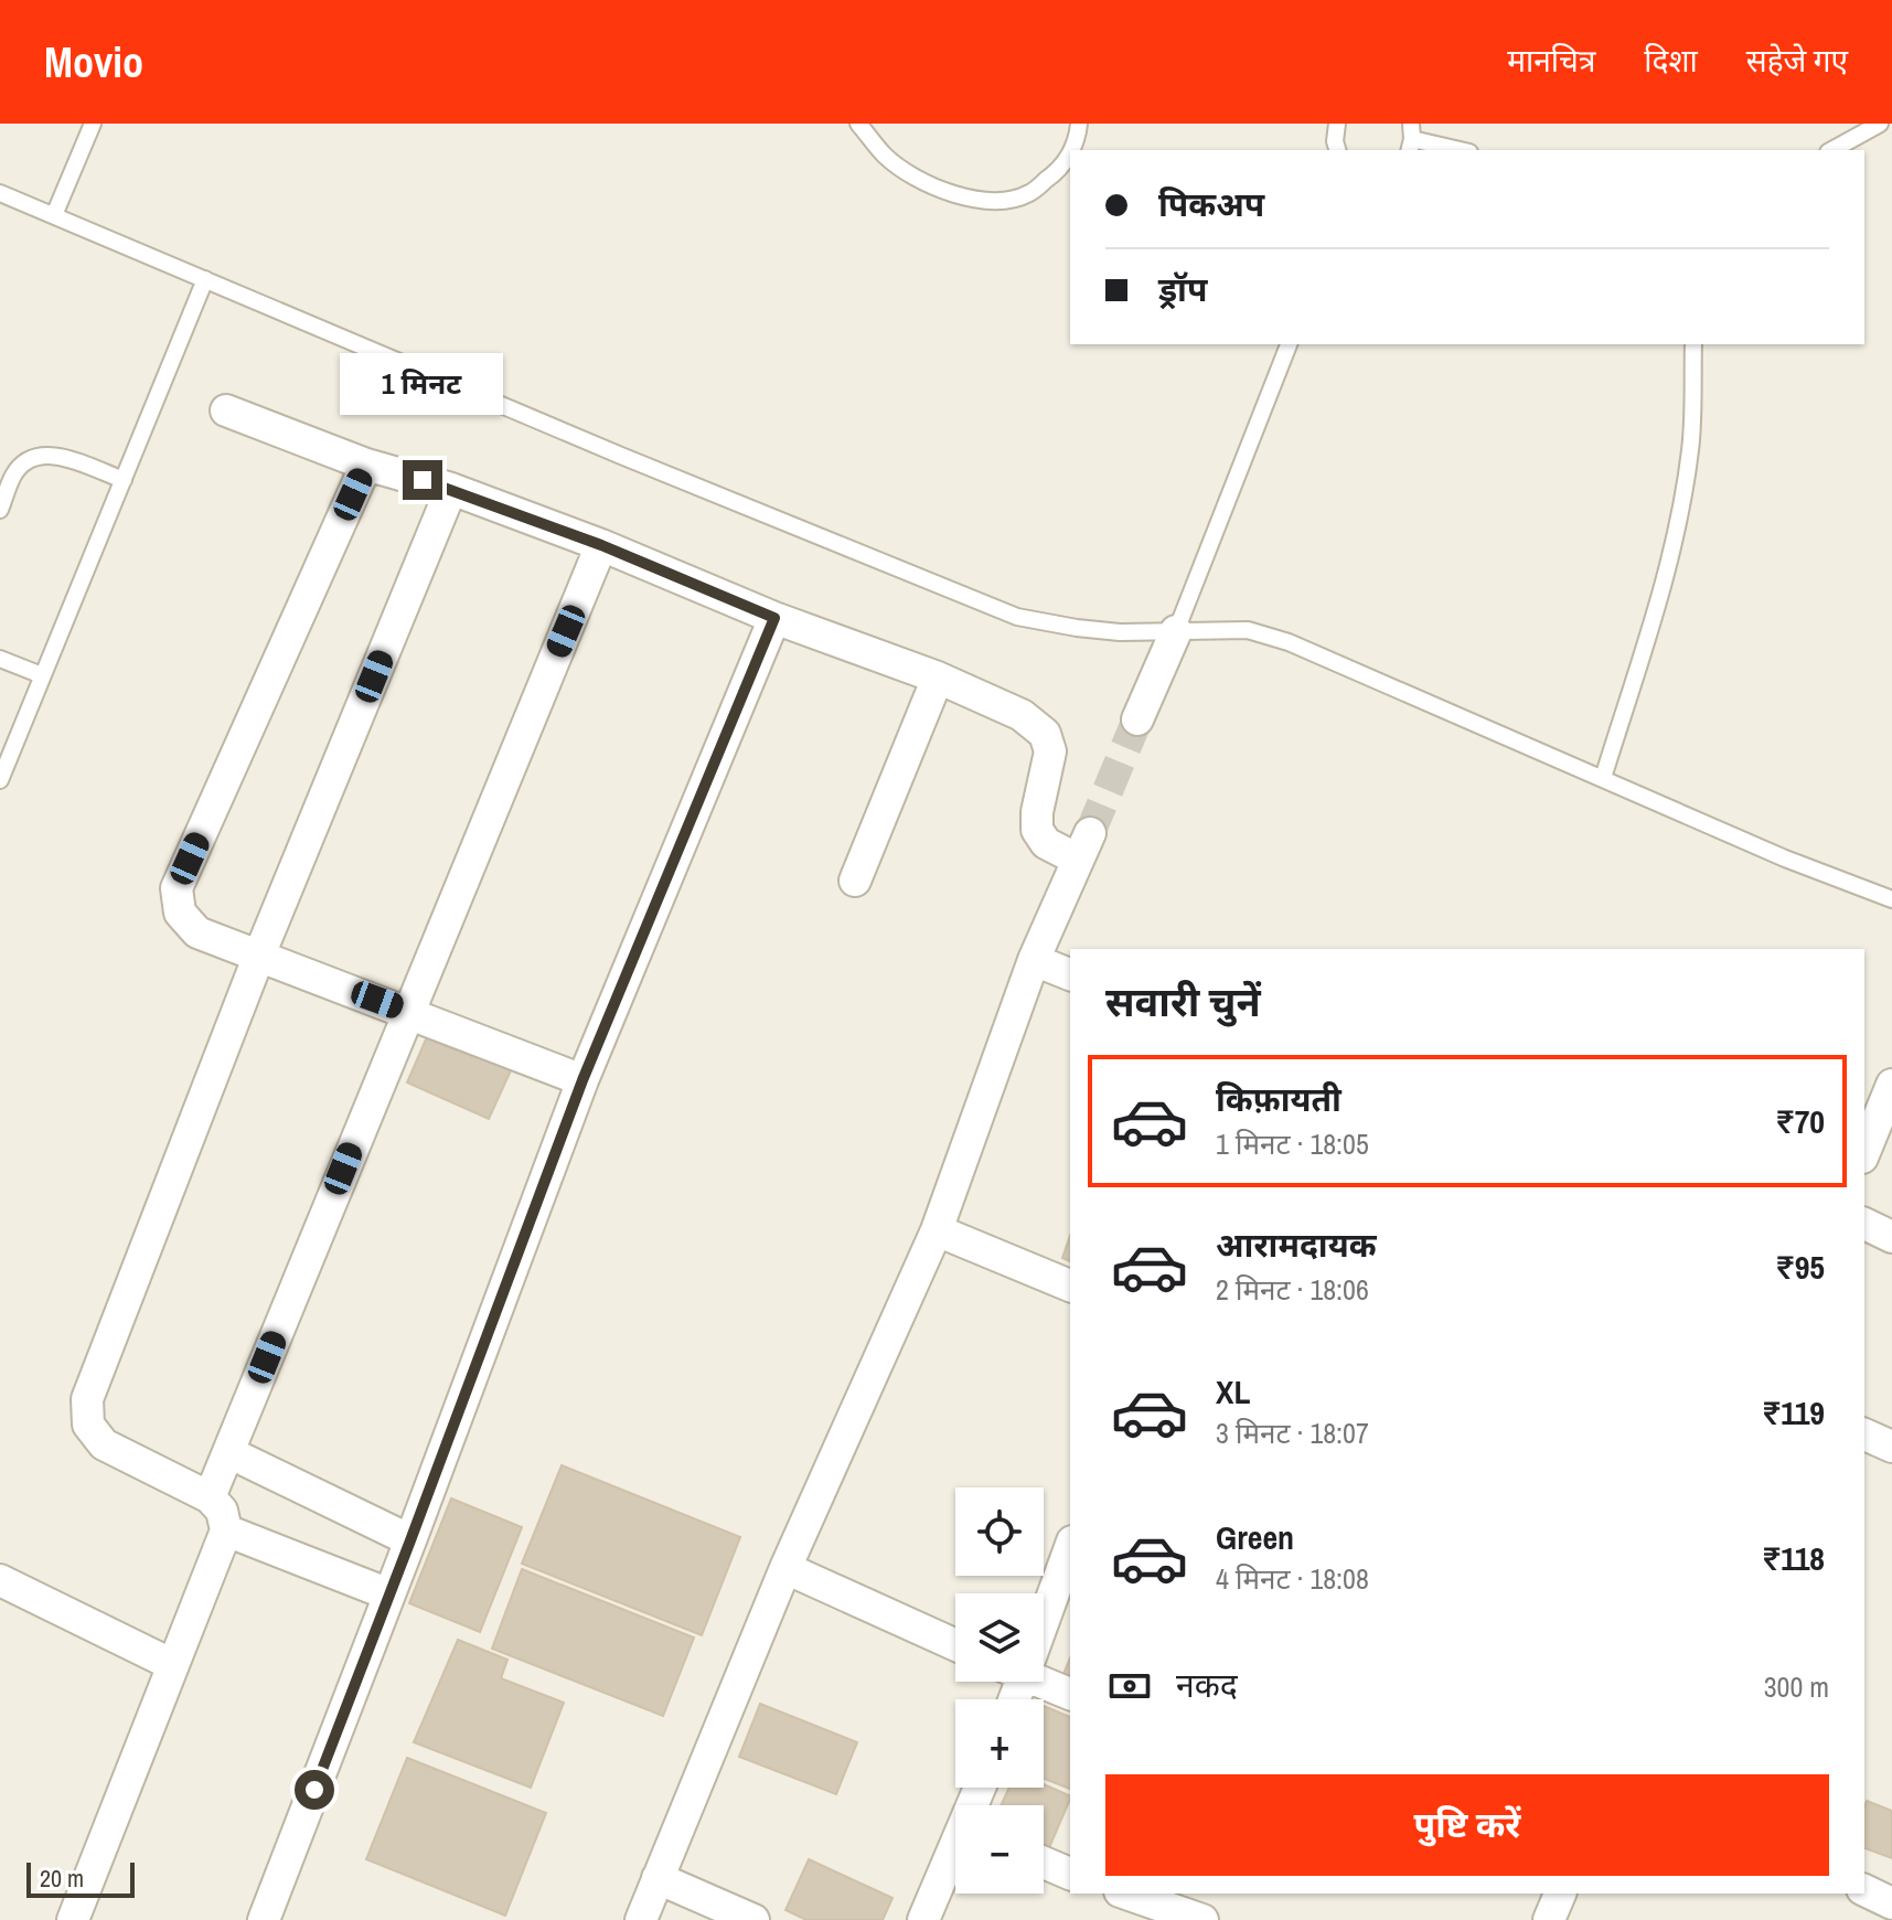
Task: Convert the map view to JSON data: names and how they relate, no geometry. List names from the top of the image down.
{
  "scale_bar": "20 m",
  "page": {
    "header": "Movio",
    "nav": ["मानचित्र", "दिशा", "सहेजे गए"],
    "banner": ["पिकअप", "ड्रॉप"],
    "bubble": "1 मिनट",
    "heading": "सवारी चुनें",
    "list": [
      {
        "name": "किफ़ायती",
        "note": "1 मिनट · 18:05",
        "value": "₹70"
      },
      {
        "name": "आरामदायक",
        "note": "2 मिनट · 18:06",
        "value": "₹95"
      },
      {
        "name": "XL",
        "note": "3 मिनट · 18:07",
        "value": "₹119"
      },
      {
        "name": "Green",
        "note": "4 मिनट · 18:08",
        "value": "₹118"
      }
    ],
    "map_buttons": ["+", "−"],
    "pay": ["नकद", "300 m"],
    "buttons": "पुष्टि करें",
    "scale": "20 m"
  }
}
